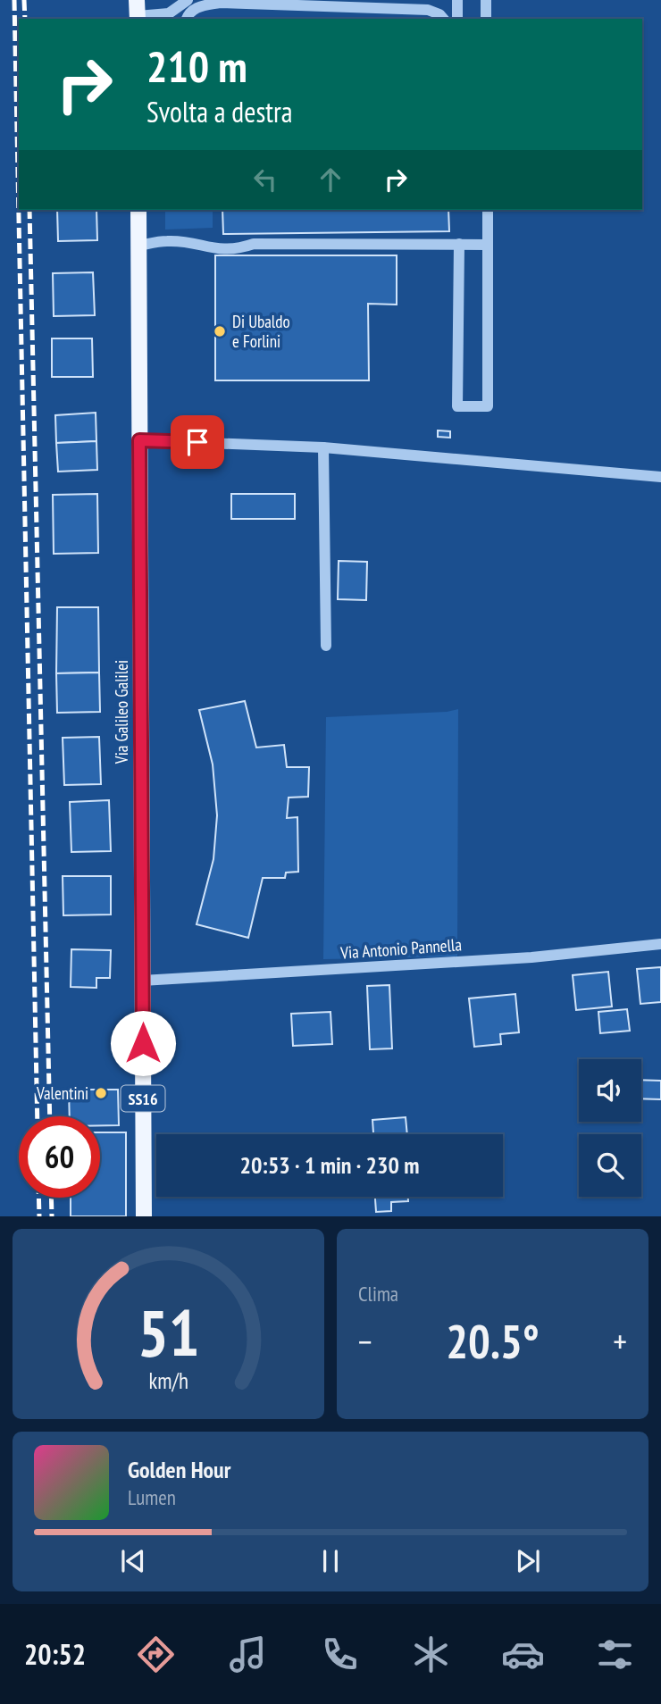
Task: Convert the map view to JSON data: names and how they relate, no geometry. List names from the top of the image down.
{
  "streets": {
    "main road": ["Via Galileo Galilei", "SS16"],
    "street": ["Via Antonio Pannella"]
  },
  "crossings": [
    ["Via Galileo Galilei", "Via Antonio Pannella"]
  ],
  "places": ["Di Ubaldo e Forlini", "Valentini"],
  "page": {
    "turn": ["210 m", "Svolta a destra"],
    "limit": "60",
    "trip": "20:53 · 1 min · 230 m",
    "tile": "Clima",
    "heat": ["−", "20.5°", "+"],
    "song": ["Golden Hour", "Lumen"],
    "tabs": "20:52",
    "gauge": ["51", "km/h"]
  }
}
